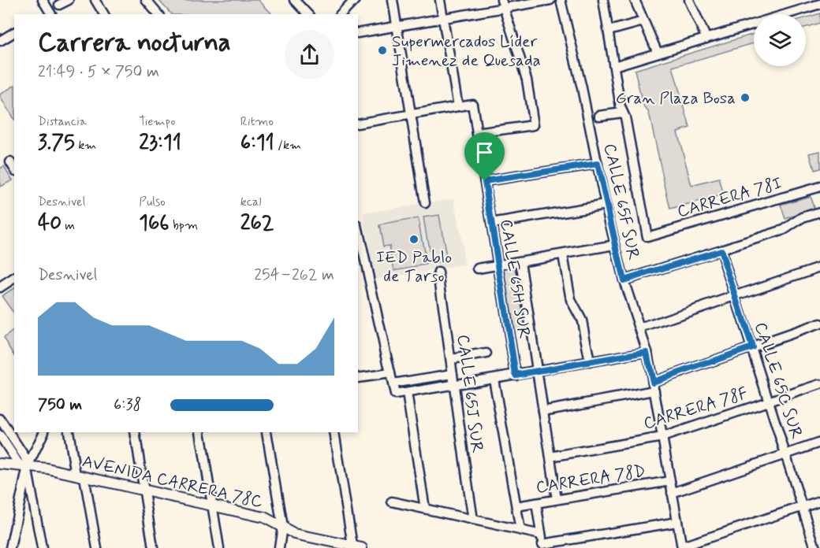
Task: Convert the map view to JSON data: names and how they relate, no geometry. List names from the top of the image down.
{
  "streets": {
    "main road": ["AVENIDA CARRERA 78C"],
    "street": [
      "CARRERA 78I",
      "CALLE 65F SUR",
      "CALLE 65H SUR",
      "CALLE 65C SUR",
      "CALLE 65J SUR",
      "CARRERA 78F",
      "CARRERA 78D"
    ]
  },
  "crossings": [
    ["CALLE 65F SUR", "CARRERA 78F"],
    ["CALLE 65F SUR", "CARRERA 78D"],
    ["CALLE 65C SUR", "CARRERA 78F"]
  ],
  "places": ["Supermercados Líder Jimenez de Quesada", "Gran Plaza Bosa", "IED Pablo de Tarso"],
  "page": {
    "heading": ["Carrera nocturna", "21:49 · 5 × 750 m"],
    "stats": [
      ["Distancia", "3.75 km"],
      ["Tiempo", "23:11"],
      ["Ritmo", "6:11 /km"],
      ["Desnivel", "40 m"],
      ["Pulso", "166 bpm"],
      ["kcal", "262"]
    ],
    "chart": ["Desnivel", "254–262 m"],
    "list": [
      {
        "name": "750 m",
        "note": "6:38"
      }
    ]
  }
}
